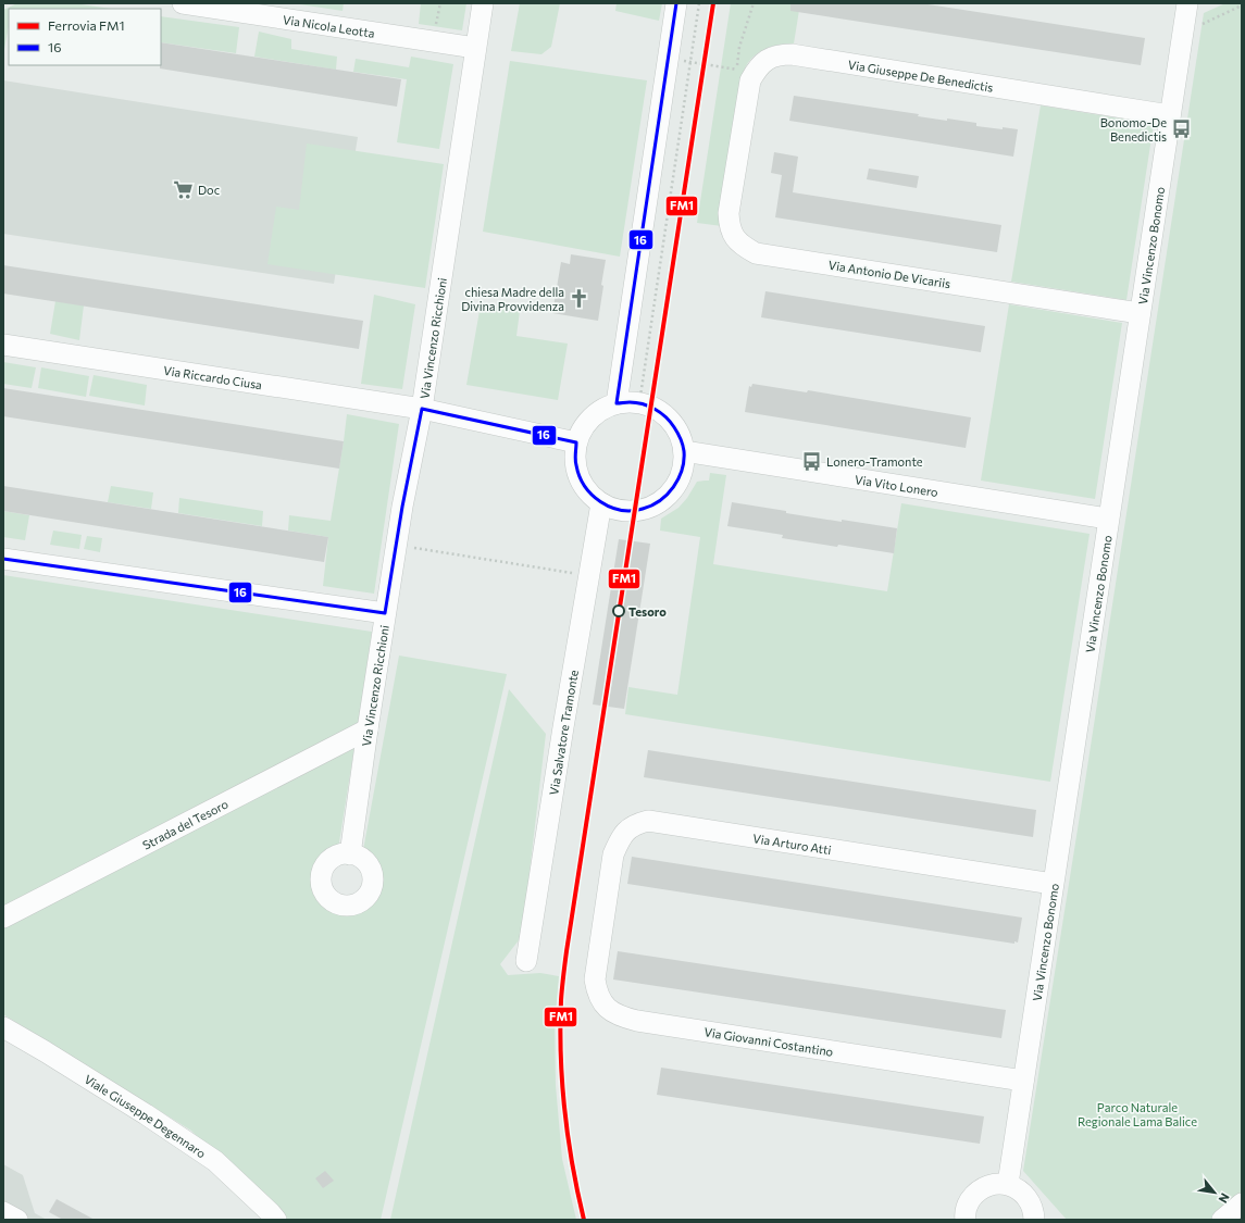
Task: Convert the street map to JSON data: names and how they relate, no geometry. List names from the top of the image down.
{
  "streets": {
    "street": [
      "Via Nicola Leotta",
      "Via Giuseppe De Benedictis",
      "Via Vincenzo Bonomo",
      "Via Antonio De Vicariis",
      "Via Vincenzo Ricchioni",
      "Via Riccardo Ciusa",
      "Via Vito Lonero",
      "Via Salvatore Tramonte",
      "Strada del Tesoro",
      "Via Arturo Atti",
      "Via Giovanni Costantino",
      "Viale Giuseppe Degennaro"
    ]
  },
  "crossings": [
    ["Via Nicola Leotta", "Via Vincenzo Ricchioni"],
    ["Via Giuseppe De Benedictis", "Via Vincenzo Bonomo"],
    ["Via Giuseppe De Benedictis", "Via Antonio De Vicariis"],
    ["Via Vincenzo Bonomo", "Via Antonio De Vicariis"],
    ["Via Vincenzo Bonomo", "Via Vito Lonero"],
    ["Via Vincenzo Bonomo", "Via Arturo Atti"],
    ["Via Vincenzo Bonomo", "Via Giovanni Costantino"],
    ["Via Vincenzo Ricchioni", "Via Riccardo Ciusa"],
    ["Via Vincenzo Ricchioni", "Strada del Tesoro"],
    ["Via Riccardo Ciusa", "Via Vito Lonero"],
    ["Via Riccardo Ciusa", "Via Salvatore Tramonte"],
    ["Via Vito Lonero", "Via Salvatore Tramonte"],
    ["Via Arturo Atti", "Via Giovanni Costantino"]
  ],
  "parks": ["Parco Naturale Regionale Lama Balice"],
  "places": {
    "bus stop": ["Bonomo-De Benedictis", "Lonero-Tramonte"],
    "supermarket": ["Doc"],
    "church": ["chiesa Madre della Divina Provvidenza"],
    "other": ["Tesoro"]
  },
  "lines": ["rail line FM1", "transit line 16"],
  "legend": ["Ferrovia FM1", "16"],
  "north": "bottom right"
}
